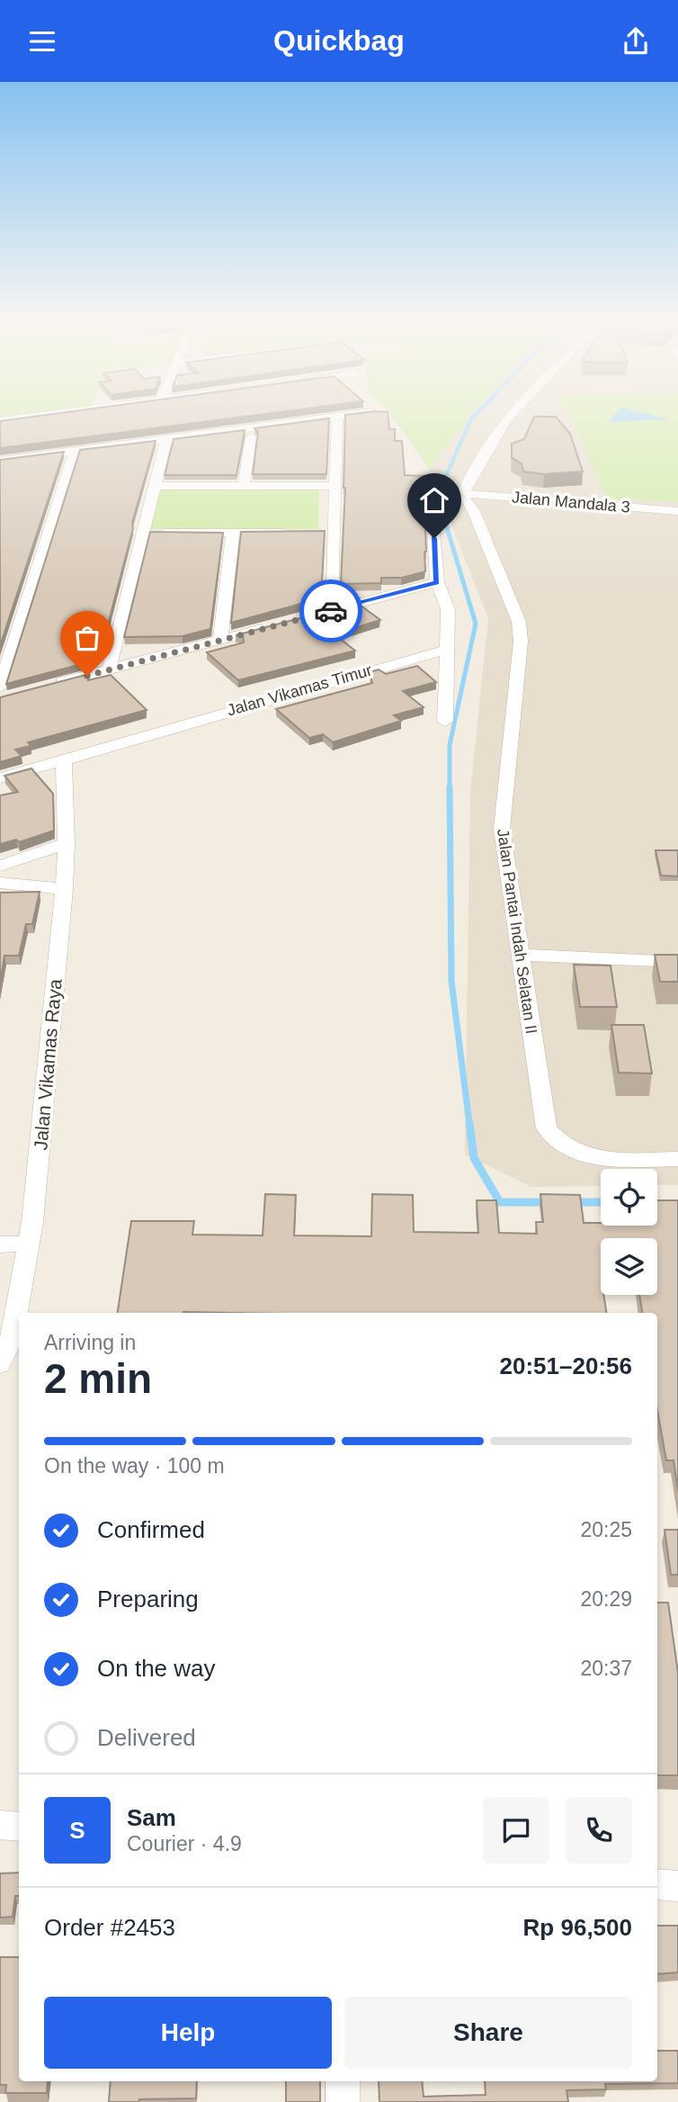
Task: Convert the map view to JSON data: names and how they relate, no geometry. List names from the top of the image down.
{
  "streets": {
    "street": [
      "Jalan Mandala 3",
      "Jalan Vikamas Timur",
      "Jalan Pantai Indah Selatan II",
      "Jalan Vikamas Raya"
    ]
  },
  "crossings": [
    ["Jalan Mandala 3", "Jalan Pantai Indah Selatan II"],
    ["Jalan Vikamas Timur", "Jalan Vikamas Raya"]
  ],
  "page": {
    "header": "Quickbag",
    "heading": ["2 min", "Arriving in", "20:51–20:56"],
    "panel": [
      "Sam",
      "Courier · 4.9",
      "Order #2453",
      "Rp 96,500"
    ],
    "bar": "On the way · 100 m",
    "list": [
      ["Confirmed", "20:25"],
      ["Preparing", "20:29"],
      ["On the way", "20:37"],
      "Delivered"
    ],
    "round": "S",
    "buttons": ["Help", "Share"]
  }
}
